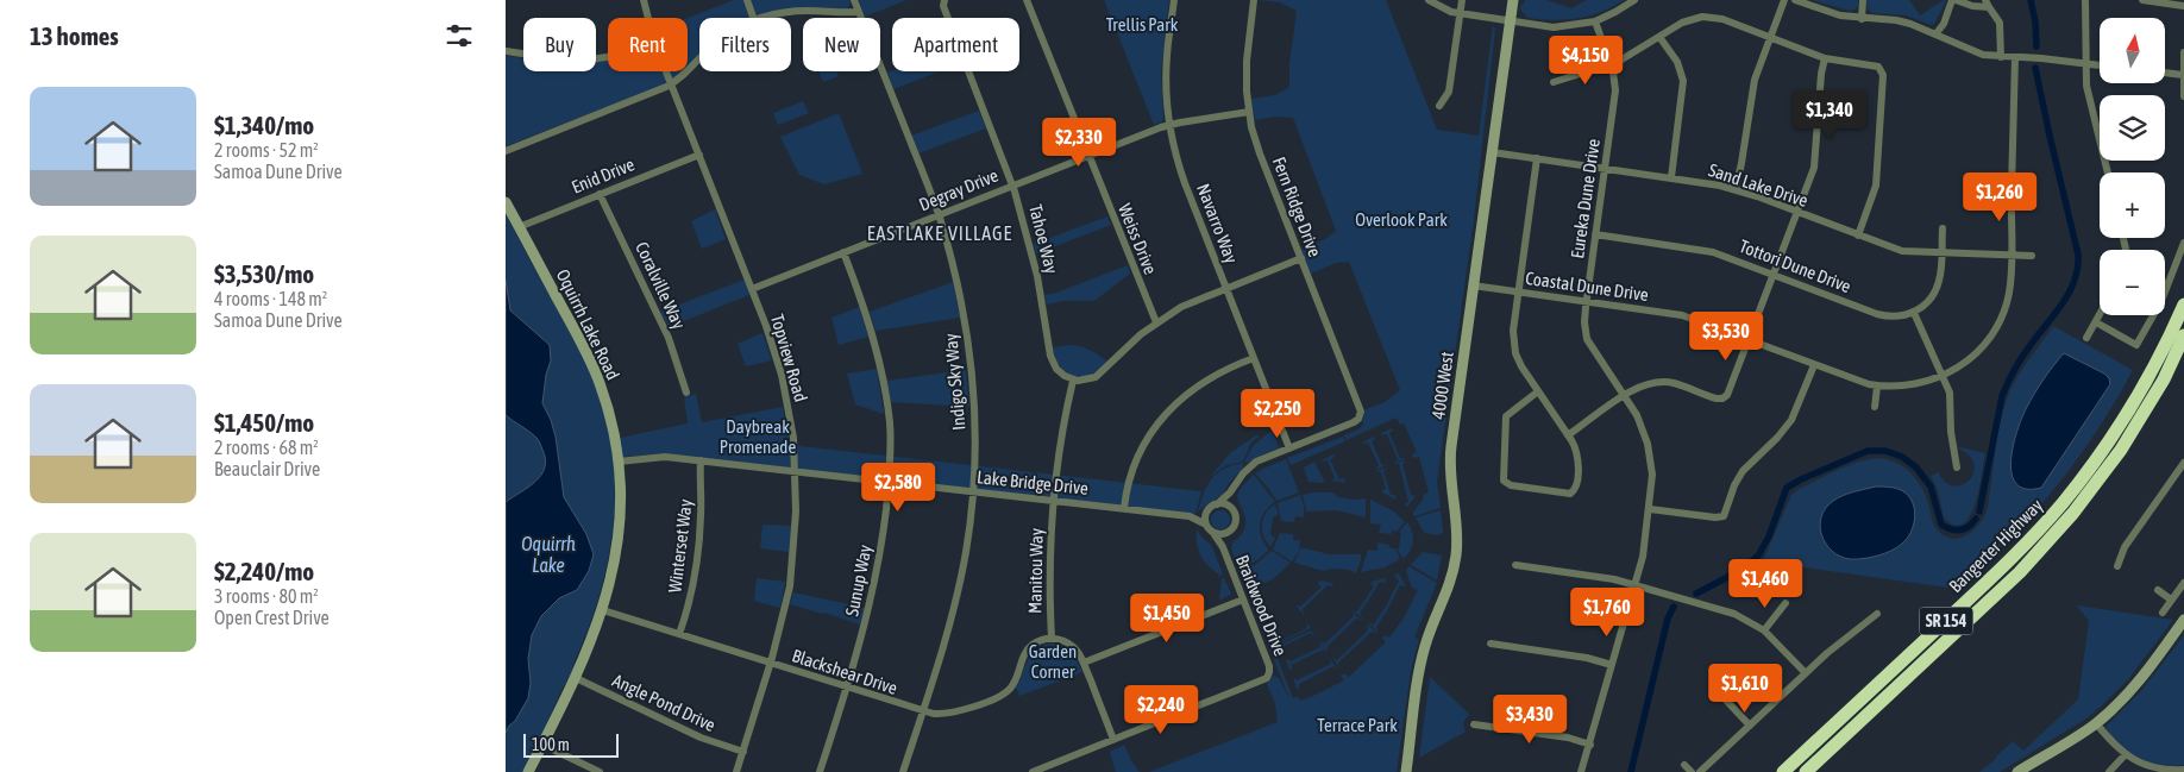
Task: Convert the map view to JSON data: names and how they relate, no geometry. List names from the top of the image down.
{
  "streets": {
    "highway": ["Bangerter Highway", "SR 154"],
    "street": [
      "Enid Drive",
      "Sand Lake Drive",
      "Degray Drive",
      "Eureka Dune Drive",
      "Fern Ridge Drive",
      "Navarro Way",
      "Tahoe Way",
      "Weiss Drive",
      "Tottori Dune Drive",
      "Coralville Way",
      "Coastal Dune Drive",
      "Oquirrh Lake Road",
      "Topview Road",
      "Indigo Sky Way",
      "4000 West",
      "Lake Bridge Drive",
      "Winterset Way",
      "Manitou Way",
      "Sunup Way",
      "Braidwood Drive",
      "Blackshear Drive",
      "Angle Pond Drive"
    ]
  },
  "crossings": [
    ["Enid Drive", "Coralville Way"],
    ["Enid Drive", "Oquirrh Lake Road"],
    ["Enid Drive", "Topview Road"],
    ["Sand Lake Drive", "Eureka Dune Drive"],
    ["Sand Lake Drive", "Coastal Dune Drive"],
    ["Sand Lake Drive", "4000 West"],
    ["Degray Drive", "Fern Ridge Drive"],
    ["Degray Drive", "Navarro Way"],
    ["Degray Drive", "Tahoe Way"],
    ["Degray Drive", "Weiss Drive"],
    ["Degray Drive", "Topview Road"],
    ["Degray Drive", "Indigo Sky Way"],
    ["Degray Drive", "Sunup Way"],
    ["Eureka Dune Drive", "Tottori Dune Drive"],
    ["Eureka Dune Drive", "Coastal Dune Drive"],
    ["Fern Ridge Drive", "Navarro Way"],
    ["Tahoe Way", "Manitou Way"],
    ["Coastal Dune Drive", "4000 West"],
    ["Oquirrh Lake Road", "Lake Bridge Drive"],
    ["Oquirrh Lake Road", "Blackshear Drive"],
    ["Oquirrh Lake Road", "Angle Pond Drive"],
    ["Topview Road", "Lake Bridge Drive"],
    ["Topview Road", "Blackshear Drive"],
    ["Topview Road", "Angle Pond Drive"],
    ["Indigo Sky Way", "Lake Bridge Drive"],
    ["Indigo Sky Way", "Blackshear Drive"],
    ["Lake Bridge Drive", "Winterset Way"],
    ["Lake Bridge Drive", "Manitou Way"],
    ["Lake Bridge Drive", "Sunup Way"],
    ["Lake Bridge Drive", "Braidwood Drive"],
    ["Winterset Way", "Blackshear Drive"],
    ["Manitou Way", "Braidwood Drive"],
    ["Manitou Way", "Blackshear Drive"],
    ["Sunup Way", "Blackshear Drive"]
  ],
  "districts": ["EASTLAKE VILLAGE"],
  "water": ["Oquirrh Lake"],
  "parks": [
    "Trellis Park",
    "Overlook Park",
    "Daybreak Promenade",
    "Garden Corner",
    "Terrace Park"
  ],
  "scale_bar": "100 m",
  "north": "top",
  "page": {
    "heading": "13 homes",
    "map_buttons": ["+", "−"],
    "chip": [
      "Buy",
      "Rent",
      "Filters",
      "New",
      "Apartment"
    ],
    "price": [
      "$4,150",
      "$1,340",
      "$2,330",
      "$1,260",
      "$3,530",
      "$2,250",
      "$2,580",
      "$1,460",
      "$1,760",
      "$1,450",
      "$1,610",
      "$2,240",
      "$3,430"
    ],
    "list": [
      {
        "name": "$1,340/mo",
        "note": "2 rooms · 52 m² · Samoa Dune Drive"
      },
      {
        "name": "$3,530/mo",
        "note": "4 rooms · 148 m² · Samoa Dune Drive"
      },
      {
        "name": "$1,450/mo",
        "note": "2 rooms · 68 m² · Beauclair Drive"
      },
      {
        "name": "$2,240/mo",
        "note": "3 rooms · 80 m² · Open Crest Drive"
      }
    ],
    "scale": "100 m"
  }
}
